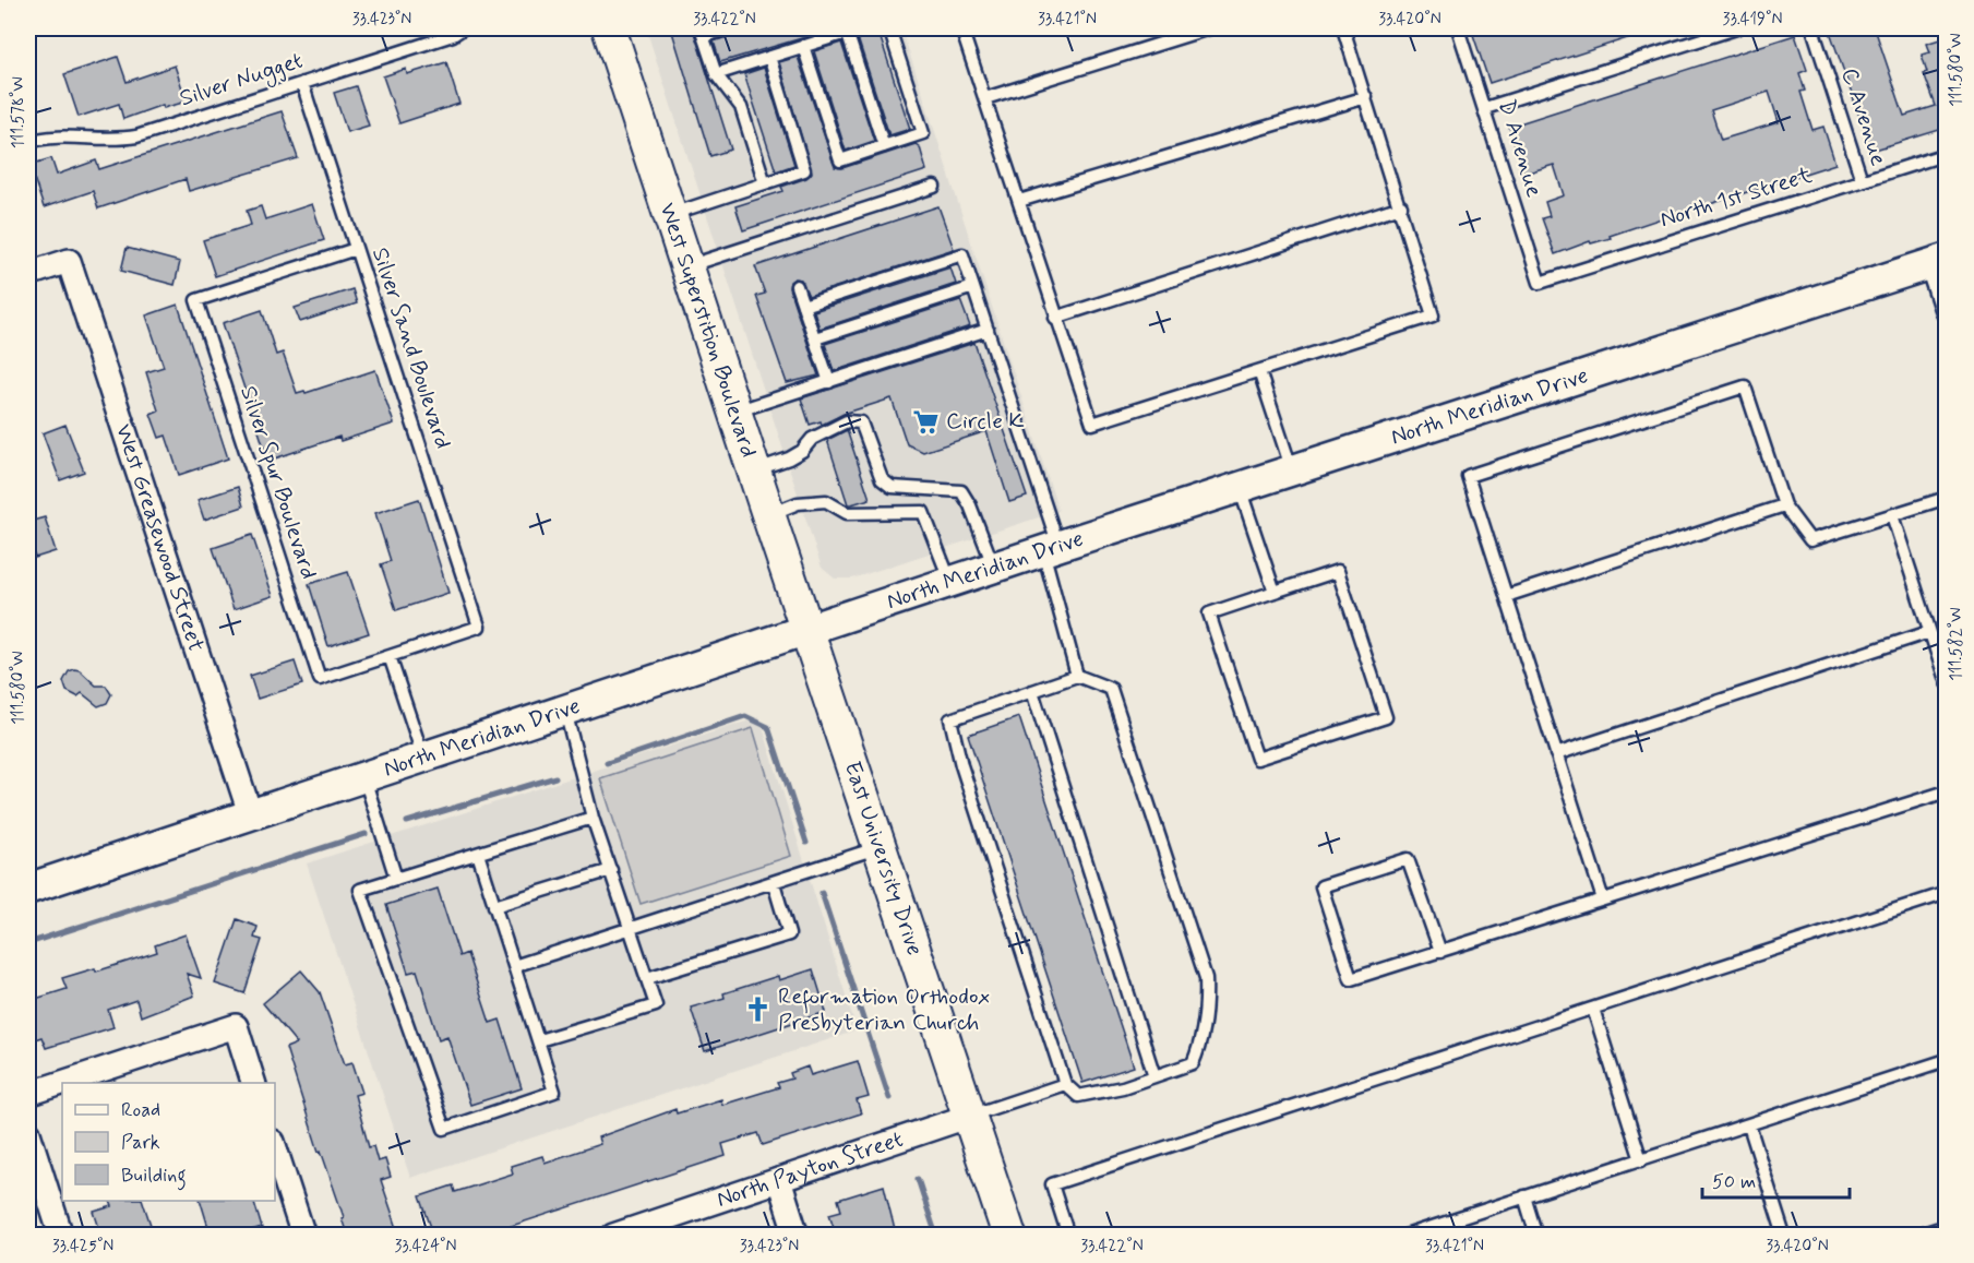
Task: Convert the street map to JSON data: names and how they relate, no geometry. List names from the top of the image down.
{
  "streets": {
    "main road": ["West Superstition Boulevard", "East University Drive"],
    "street": ["North Meridian Drive", "West Greasewood Street", "North Payton Street"],
    "lane": [
      "Silver Nugget",
      "C Avenue",
      "D Avenue",
      "North 1st Street",
      "Silver Sand Boulevard",
      "Silver Spur Boulevard"
    ]
  },
  "crossings": [
    ["Silver Nugget", "Silver Sand Boulevard"],
    ["C Avenue", "North 1st Street"],
    ["D Avenue", "North 1st Street"],
    ["West Superstition Boulevard", "North Meridian Drive"],
    ["West Superstition Boulevard", "East University Drive"],
    ["Silver Sand Boulevard", "Silver Spur Boulevard"],
    ["North Meridian Drive", "West Greasewood Street"],
    ["North Meridian Drive", "East University Drive"],
    ["East University Drive", "North Payton Street"]
  ],
  "places": {
    "supermarket": ["Circle K"],
    "church": ["Reformation Orthodox Presbyterian Church"]
  },
  "legend": ["Road", "Park", "Building"],
  "scale_bar": "50 m",
  "coordinates": [
    "33.423°N",
    "33.422°N",
    "33.421°N",
    "33.420°N",
    "33.419°N",
    "111.580°W",
    "111.578°W",
    "111.582°W",
    "33.425°N",
    "33.424°N"
  ]
}
